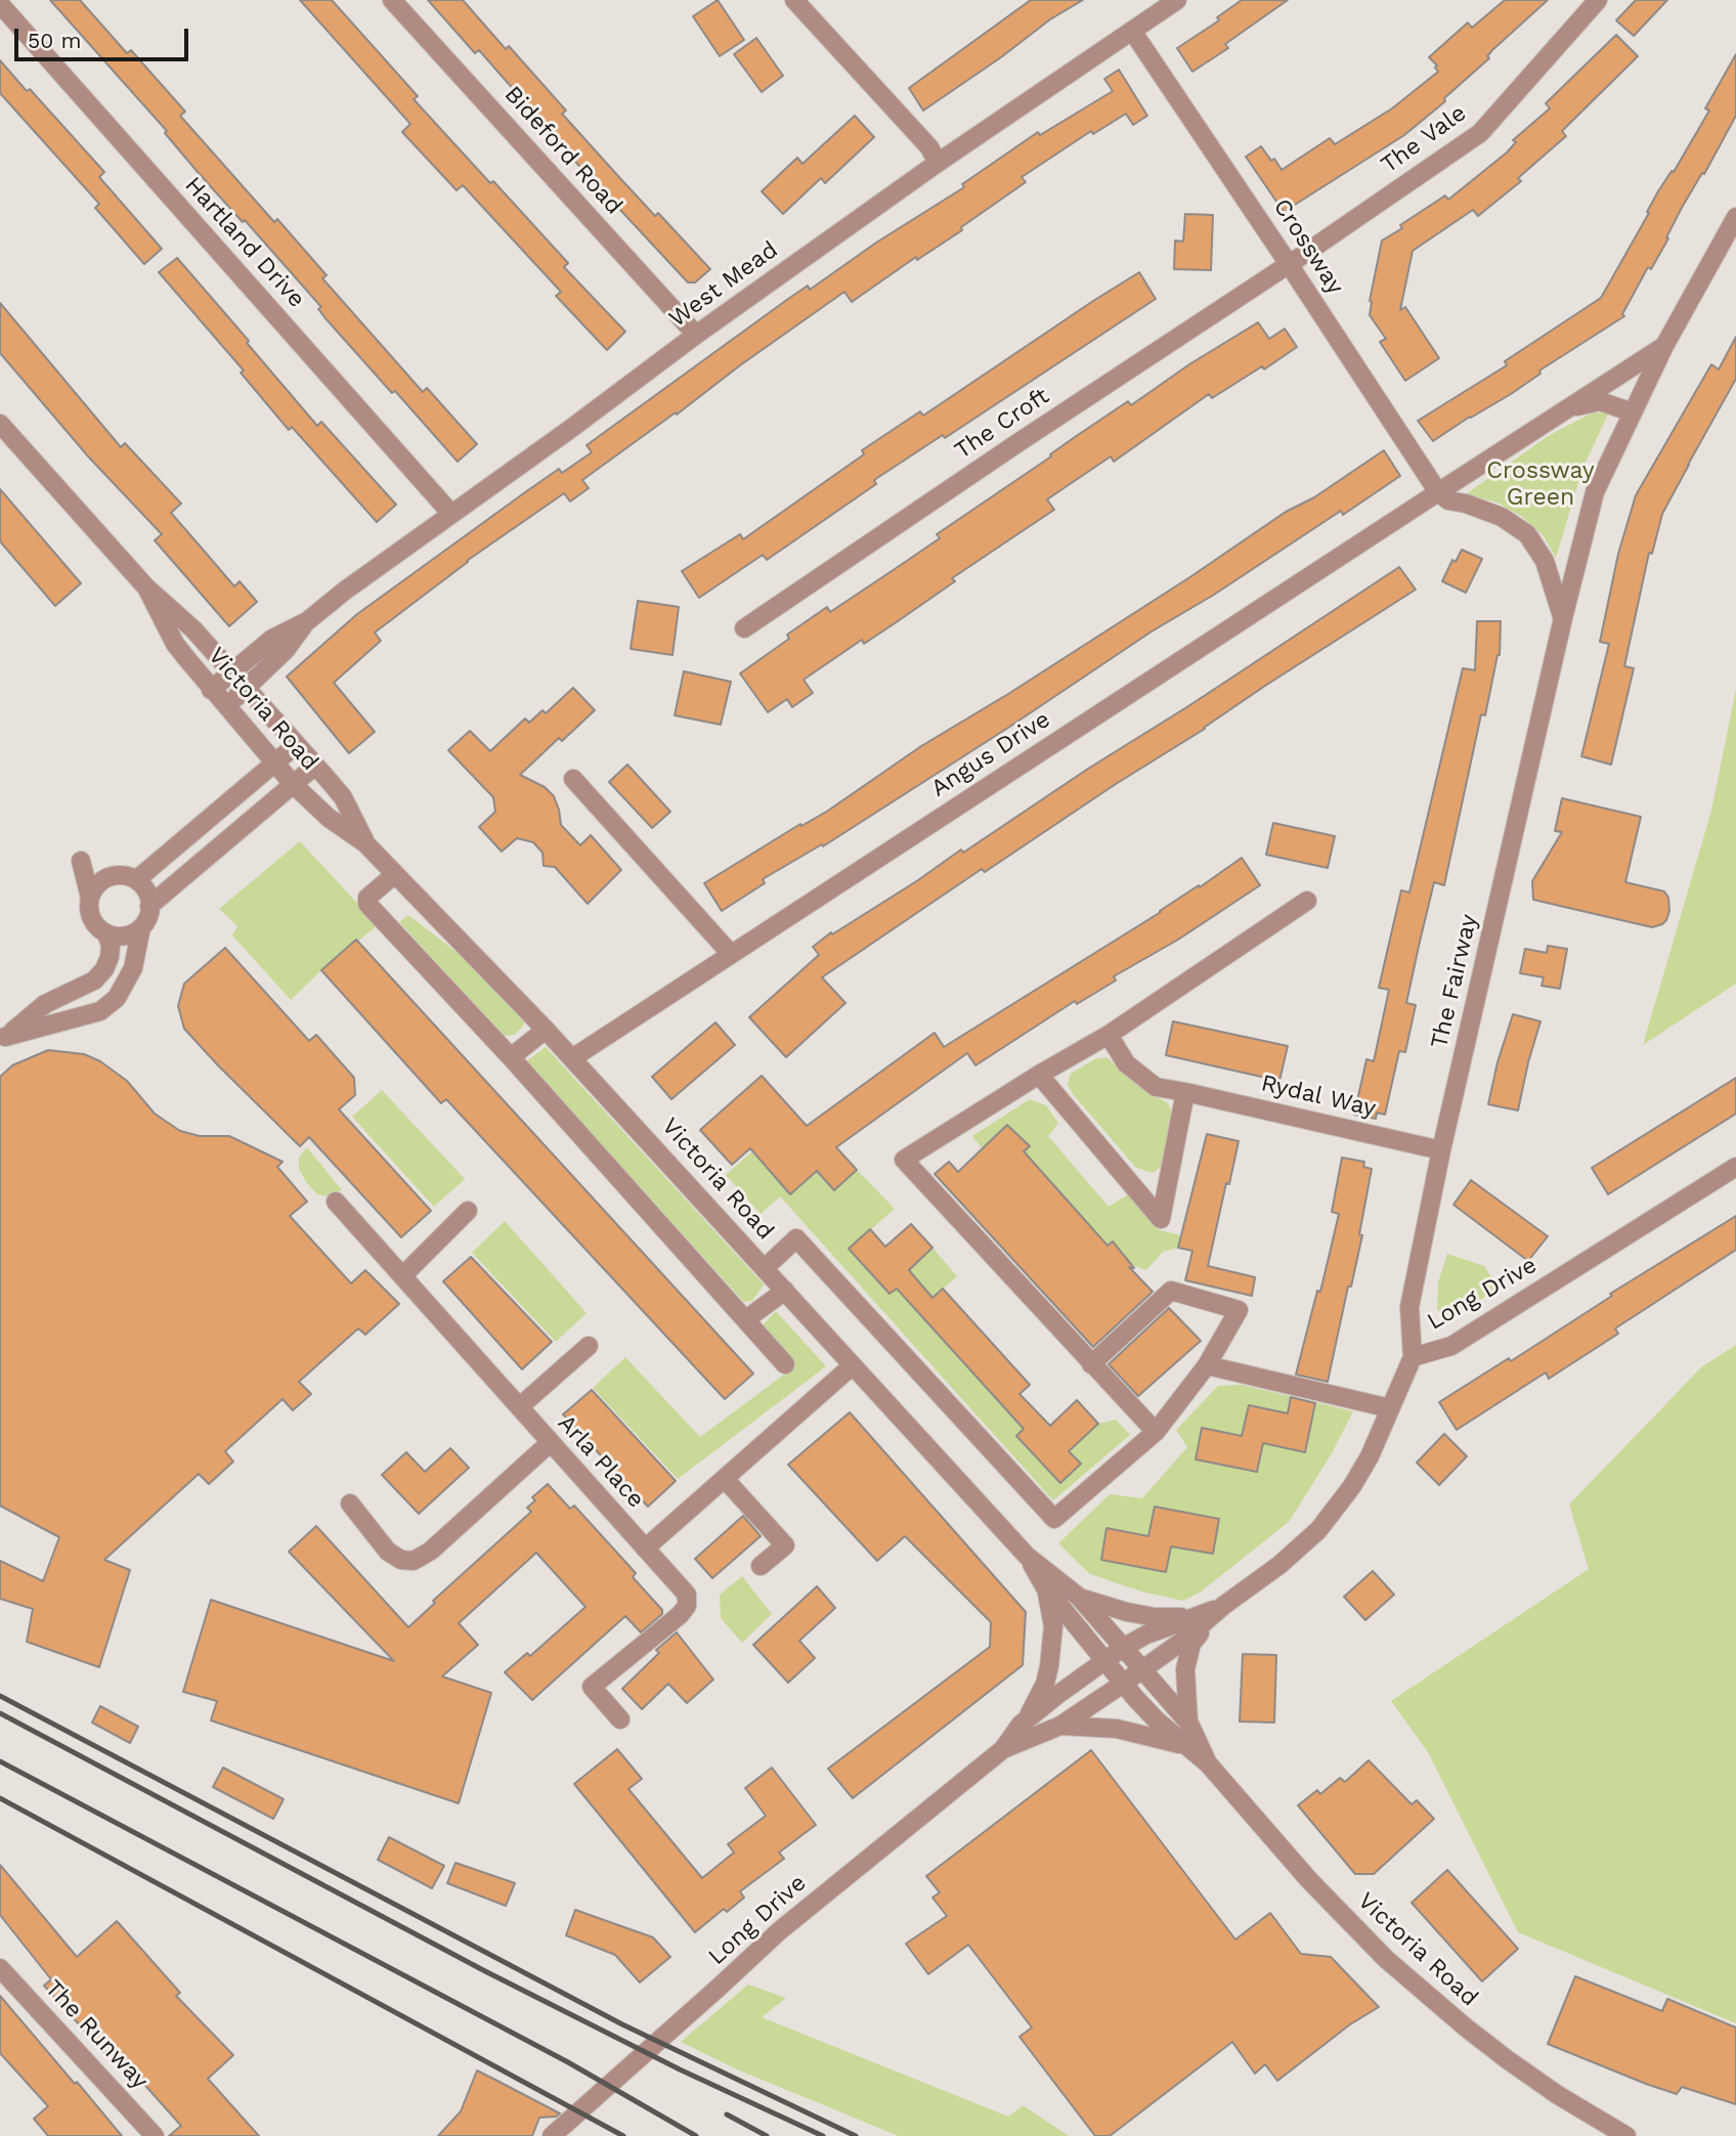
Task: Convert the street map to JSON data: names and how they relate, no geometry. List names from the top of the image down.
{
  "streets": {
    "street": [
      "The Vale",
      "Bideford Road",
      "Hartland Drive",
      "Crossway",
      "West Mead",
      "The Croft",
      "Victoria Road",
      "Angus Drive",
      "The Fairway",
      "Rydal Way",
      "Long Drive",
      "Arla Place",
      "The Runway"
    ]
  },
  "crossings": [
    ["The Vale", "Crossway"],
    ["The Vale", "The Croft"],
    ["Bideford Road", "West Mead"],
    ["Hartland Drive", "West Mead"],
    ["Crossway", "West Mead"],
    ["Crossway", "The Croft"],
    ["Crossway", "Angus Drive"],
    ["Crossway", "The Fairway"],
    ["West Mead", "Victoria Road"],
    ["Victoria Road", "Angus Drive"],
    ["Victoria Road", "Long Drive"],
    ["Angus Drive", "The Fairway"],
    ["The Fairway", "Rydal Way"],
    ["The Fairway", "Long Drive"]
  ],
  "parks": ["Crossway Green"],
  "scale_bar": "50 m"
}
